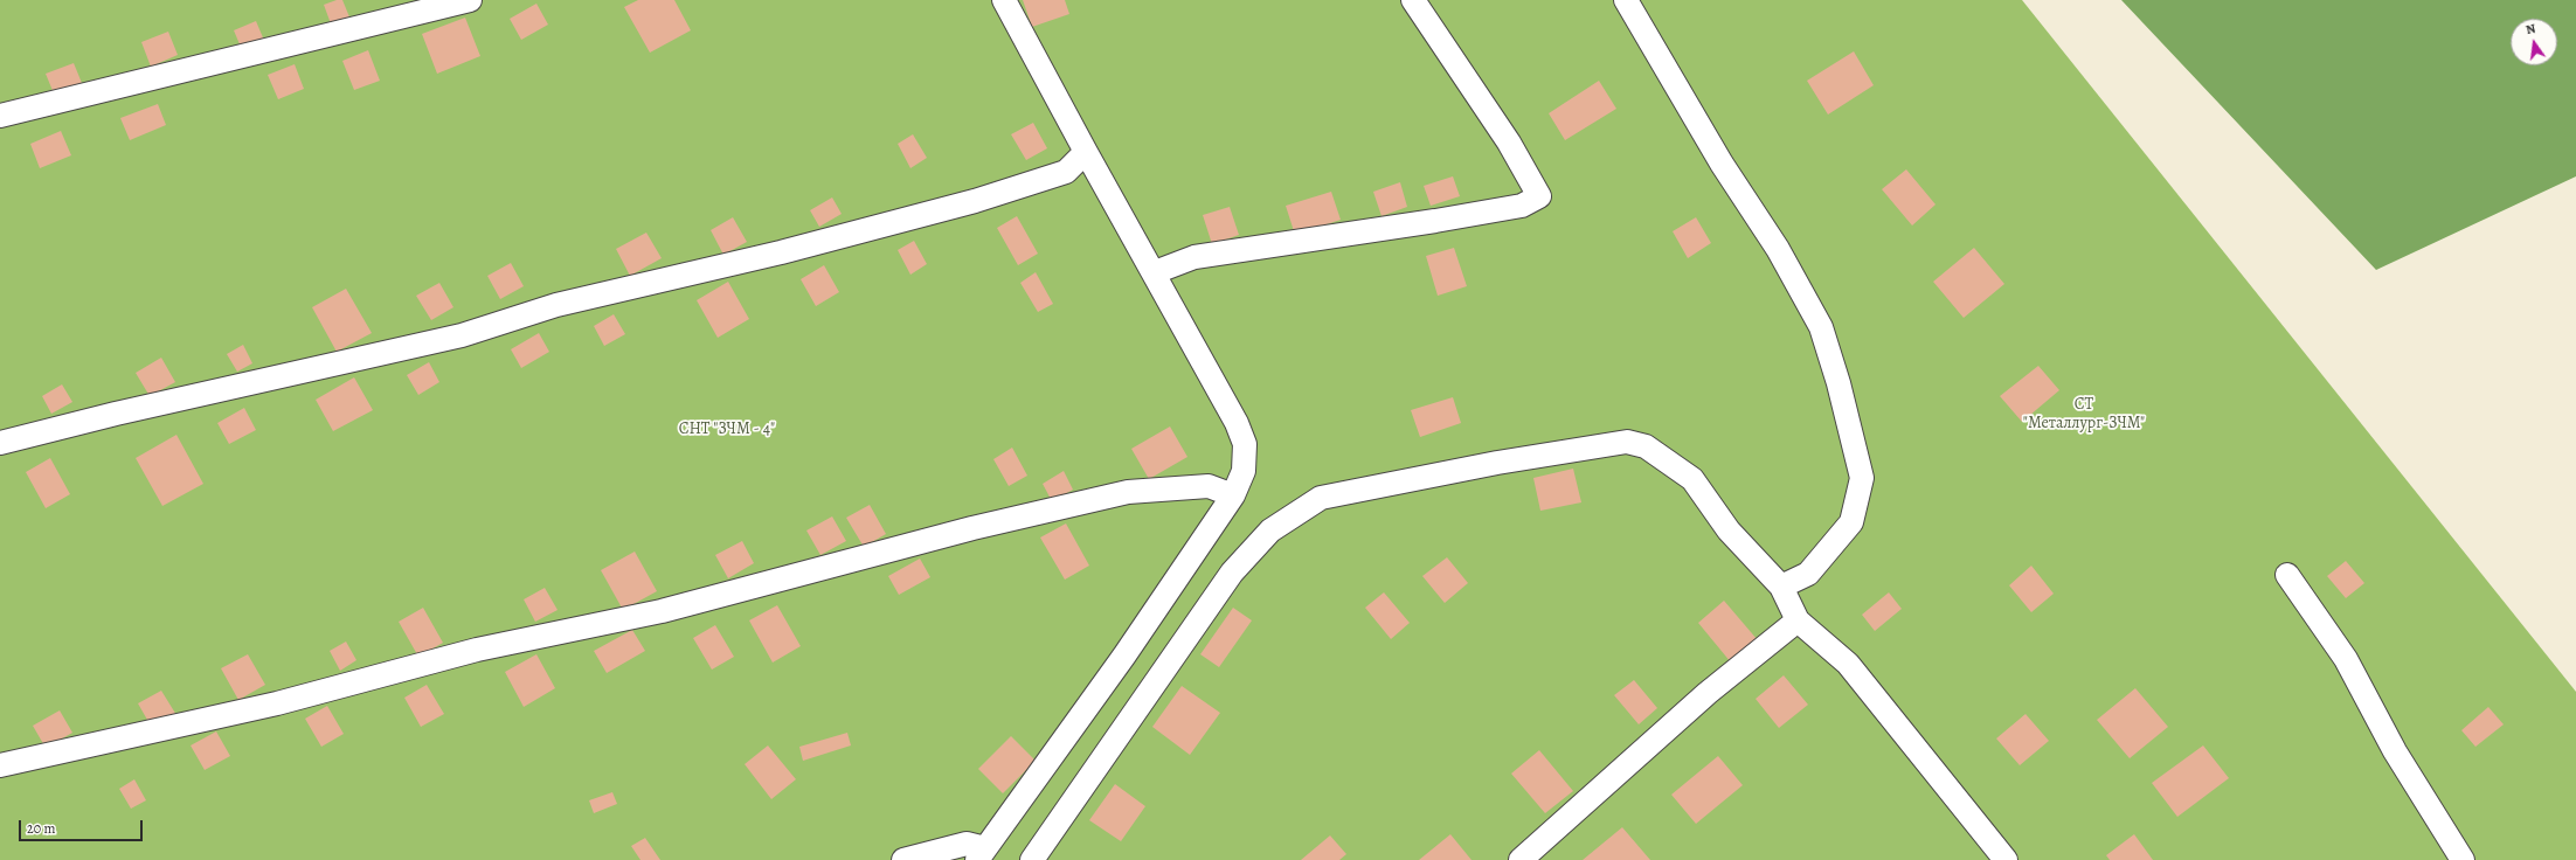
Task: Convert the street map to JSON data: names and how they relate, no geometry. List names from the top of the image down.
{
  "parks": ["СТ \"Металлург-ЗЧМ\"", "СНТ \"ЗЧМ - 4\""],
  "scale_bar": "20 m",
  "north": "top"
}
